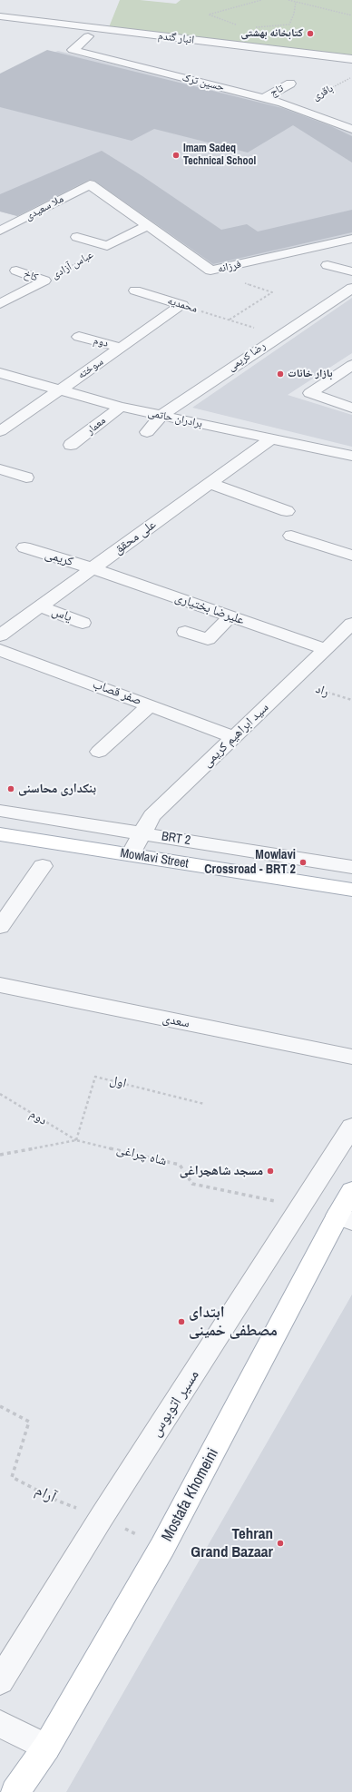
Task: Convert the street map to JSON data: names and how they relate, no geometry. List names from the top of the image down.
{
  "streets": {
    "main road": ["Mowlavi Street", "Mostafa Khomeini"],
    "street": [
      "انبار گندم",
      "حسین ترک",
      "تاج",
      "ملا سعیدی",
      "عباس آزادی",
      "فرزانه",
      "کاخ",
      "محمدیه",
      "دوم",
      "رضا کریمی",
      "سوخته",
      "برادران حاتمی",
      "معمار",
      "علی محقق",
      "کریمی",
      "علیرضا بختیاری",
      "یاس",
      "صفر قصاب",
      "سید ابراهیم کریمی",
      "BRT 2",
      "سعدی",
      "مسیر اتوبوس"
    ],
    "path": [
      "باقری",
      "راد",
      "اول",
      "شاه چراغی",
      "آرام"
    ]
  },
  "crossings": [
    ["انبار گندم", "حسین ترک"],
    ["حسین ترک", "تاج"],
    ["حسین ترک", "باقری"],
    ["ملا سعیدی", "فرزانه"],
    ["عباس آزادی", "فرزانه"],
    ["عباس آزادی", "کاخ"],
    ["محمدیه", "رضا کریمی"],
    ["محمدیه", "سوخته"],
    ["دوم", "سوخته"],
    ["دوم", "اول"],
    ["دوم", "شاه چراغی"],
    ["رضا کریمی", "برادران حاتمی"],
    ["سوخته", "برادران حاتمی"],
    ["برادران حاتمی", "معمار"],
    ["برادران حاتمی", "علی محقق"],
    ["علی محقق", "کریمی"],
    ["علی محقق", "علیرضا بختیاری"],
    ["علی محقق", "یاس"],
    ["کریمی", "علیرضا بختیاری"],
    ["علیرضا بختیاری", "سید ابراهیم کریمی"],
    ["راد", "سید ابراهیم کریمی"],
    ["صفر قصاب", "سید ابراهیم کریمی"],
    ["سید ابراهیم کریمی", "BRT 2"],
    ["سید ابراهیم کریمی", "Mowlavi Street"],
    ["اول", "شاه چراغی"],
    ["شاه چراغی", "مسیر اتوبوس"],
    ["مسیر اتوبوس", "آرام"],
    ["آرام", "Mostafa Khomeini"]
  ],
  "places": [
    "کتابخانه بهشتی",
    "Imam Sadeq Technical School",
    "بازار خانات",
    "بنکداری محاسنی",
    "Mowlavi Crossroad - BRT 2",
    "مسجد شاهچراغی",
    "ابتدای مصطفی خمینی",
    "Tehran Grand Bazaar"
  ]
}
